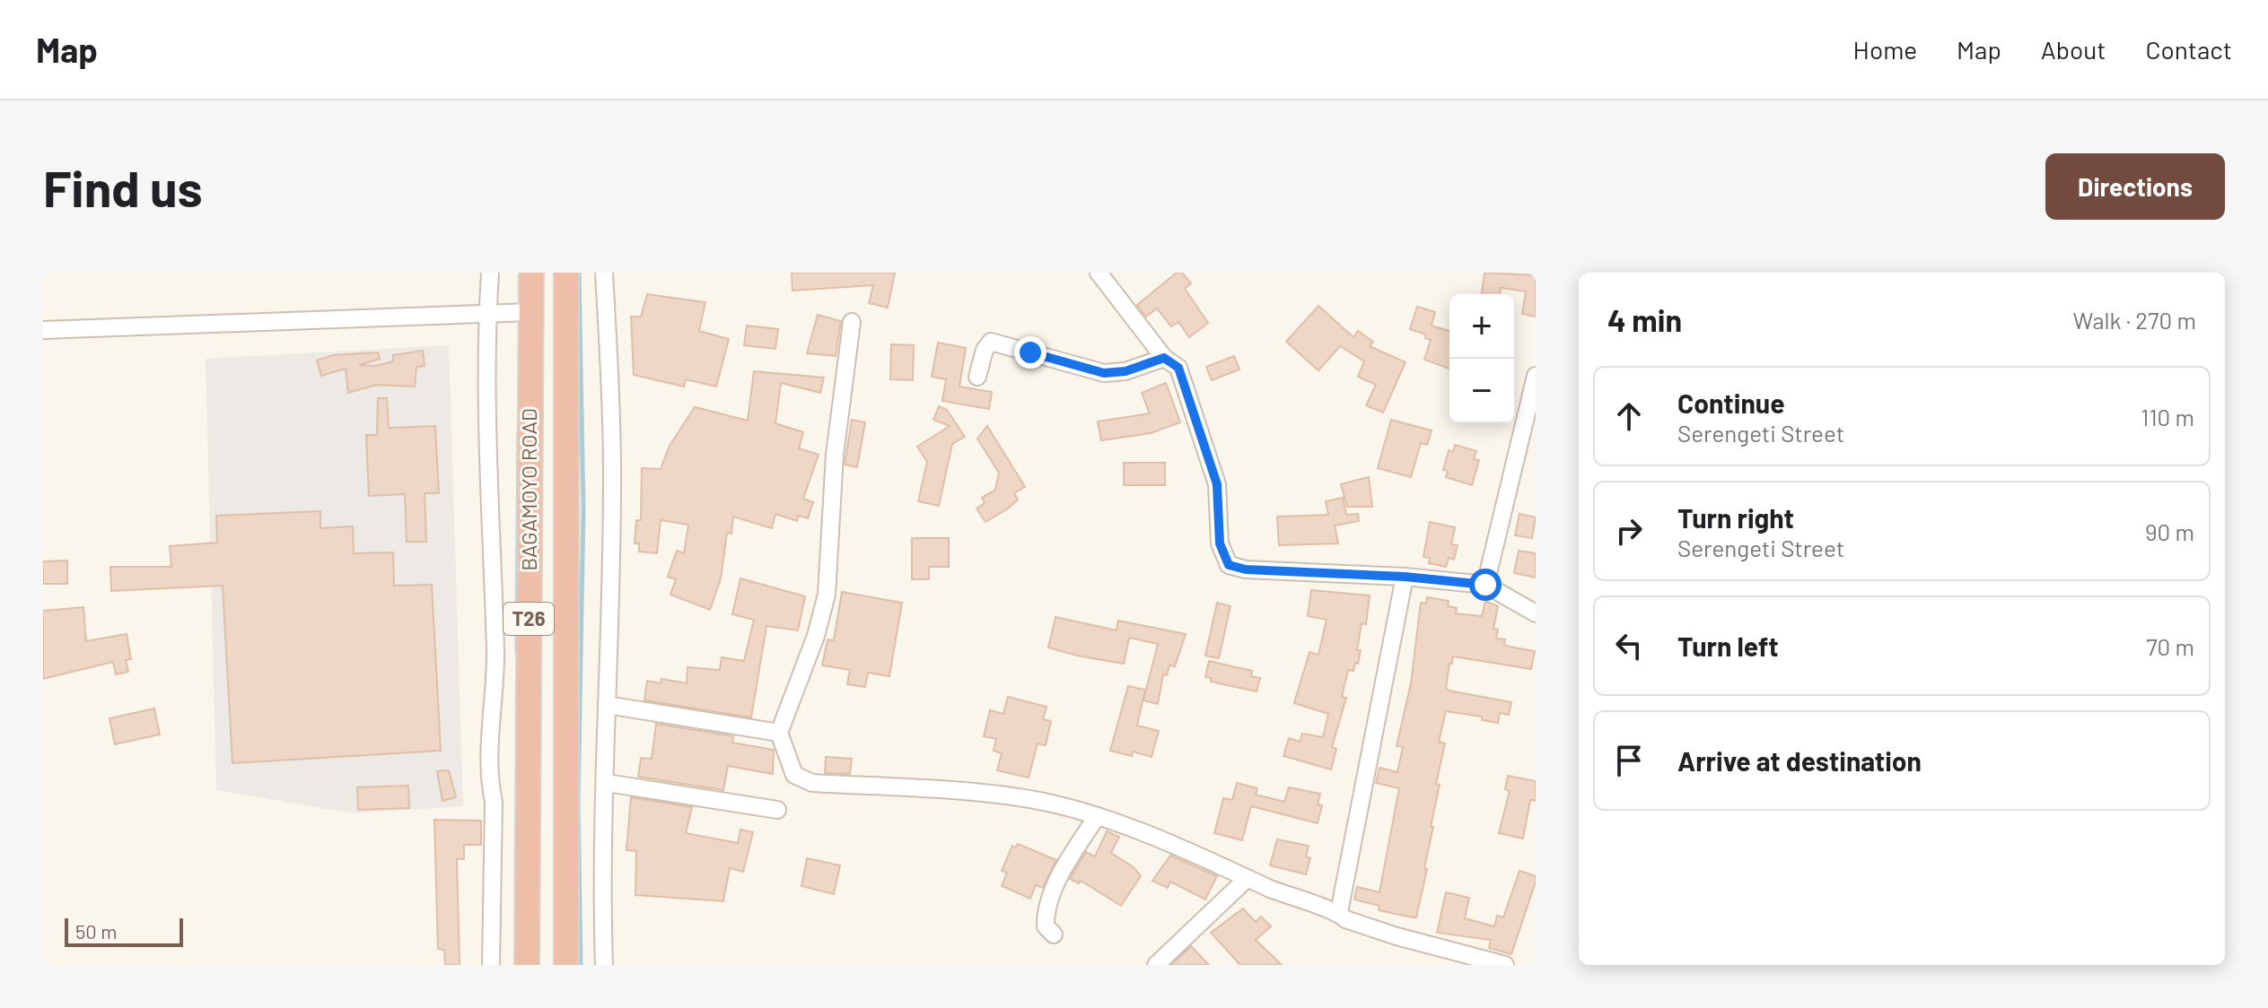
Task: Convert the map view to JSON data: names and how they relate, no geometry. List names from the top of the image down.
{
  "streets": {
    "highway": ["BAGAMOYO ROAD", "T26"]
  },
  "scale_bar": "50 m",
  "page": {
    "header": "Map",
    "nav": [
      "Home",
      "Map",
      "About",
      "Contact"
    ],
    "buttons": "Directions",
    "title": "Find us",
    "heading": ["4 min", "Walk · 270 m"],
    "map_buttons": ["+", "−"],
    "list": [
      ["Continue", "Serengeti Street", "110 m"],
      ["Turn right", "Serengeti Street", "90 m"],
      ["Turn left", "70 m"],
      "Arrive at destination"
    ],
    "scale": "50 m"
  }
}
